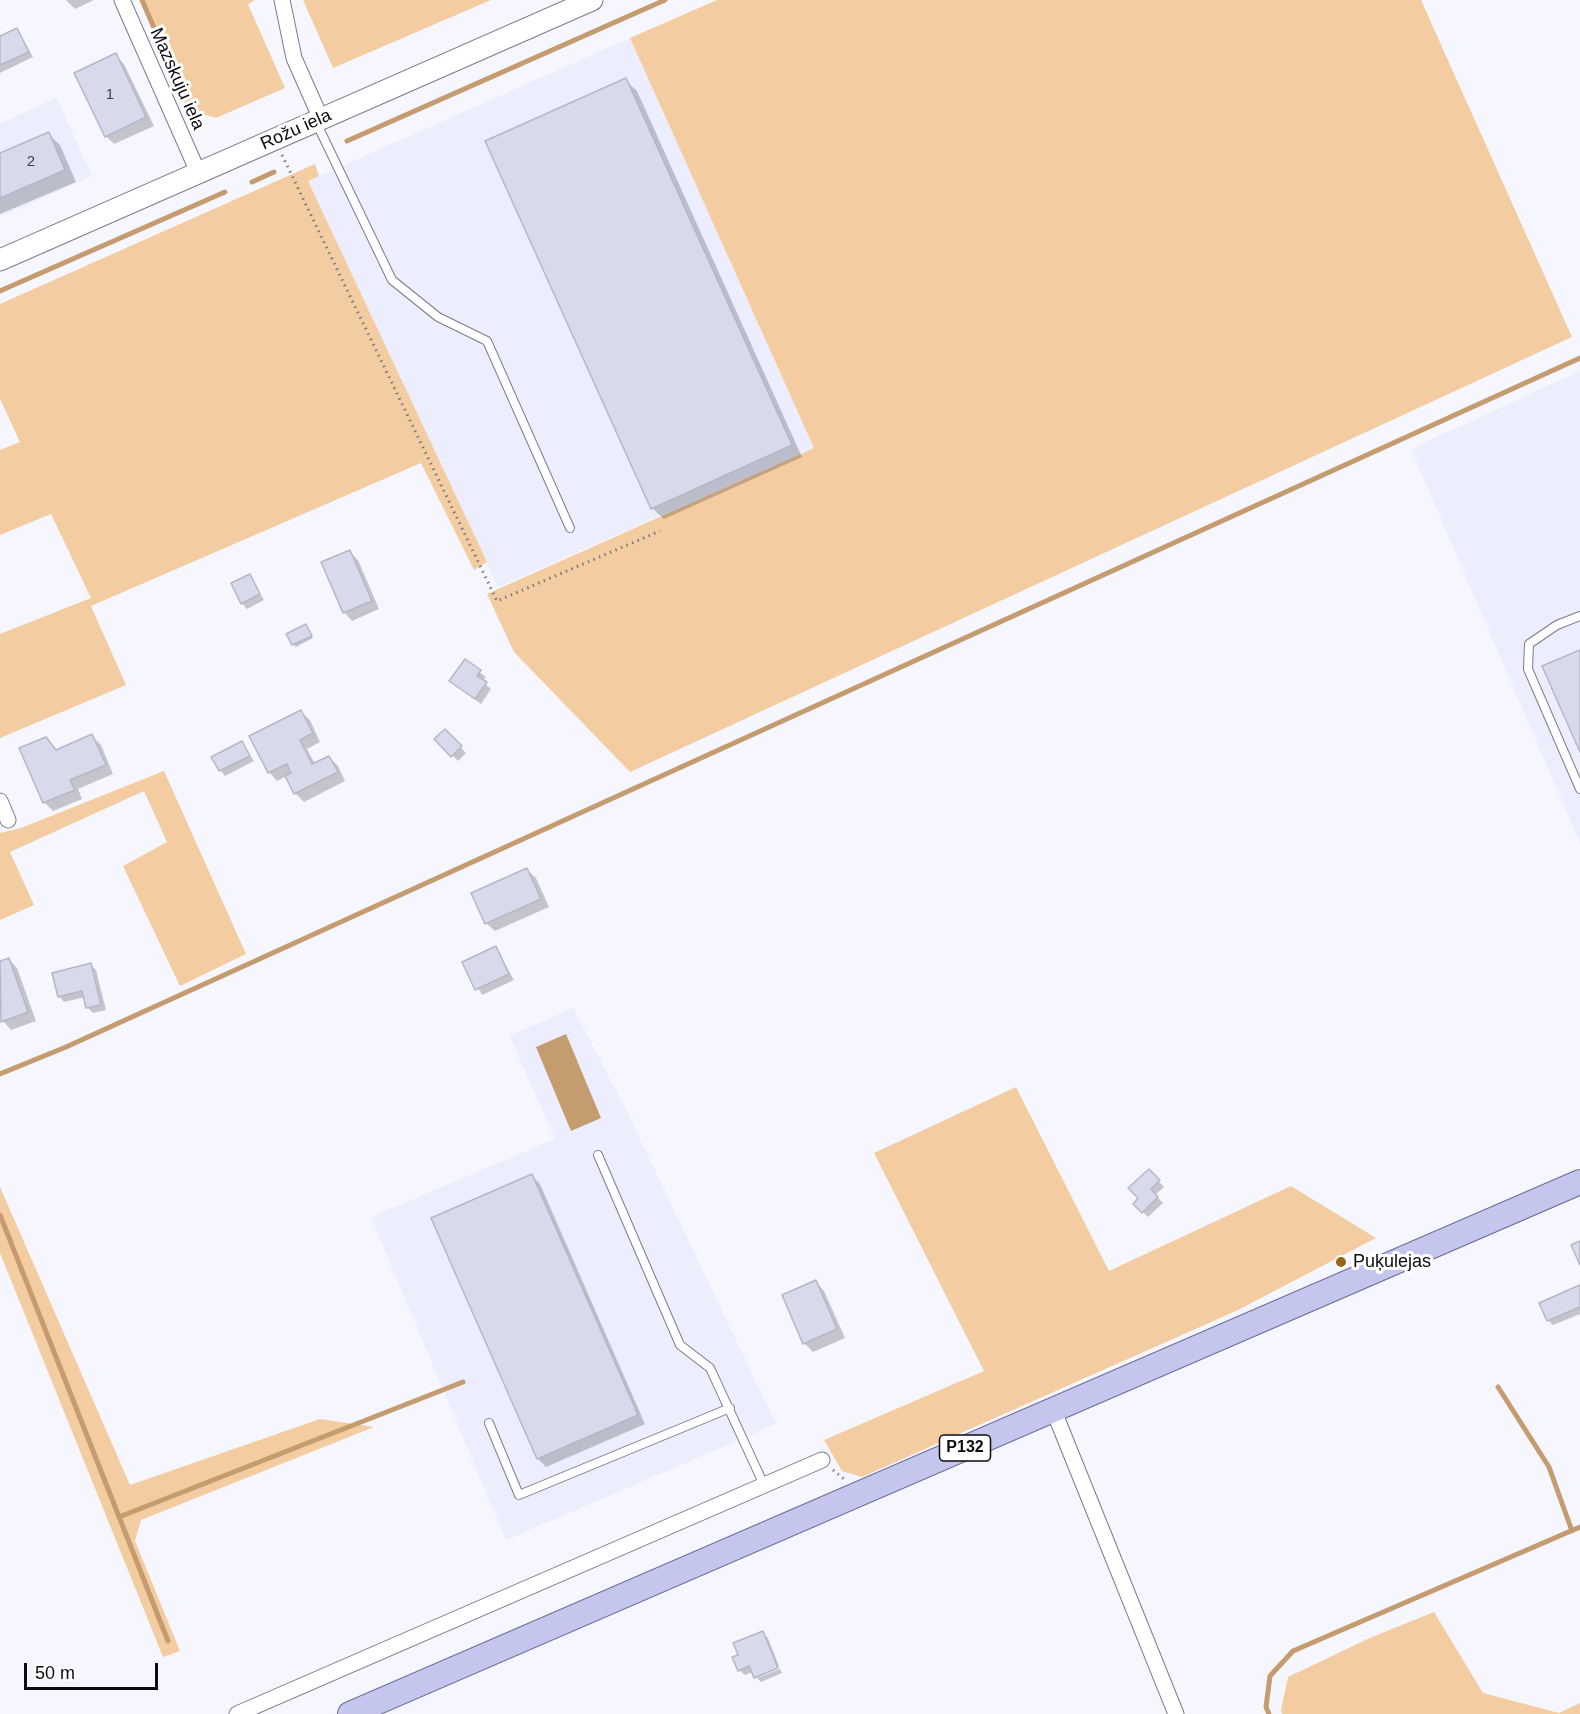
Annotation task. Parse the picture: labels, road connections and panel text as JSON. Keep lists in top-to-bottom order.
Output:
{
  "streets": {
    "main road": ["P132"],
    "street": ["Mazskuju iela", "Rožu iela"]
  },
  "crossings": [
    ["Mazskuju iela", "Rožu iela"]
  ],
  "places": ["Puķulejas"],
  "house_numbers": ["1", "2"],
  "scale_bar": "50 m"
}
